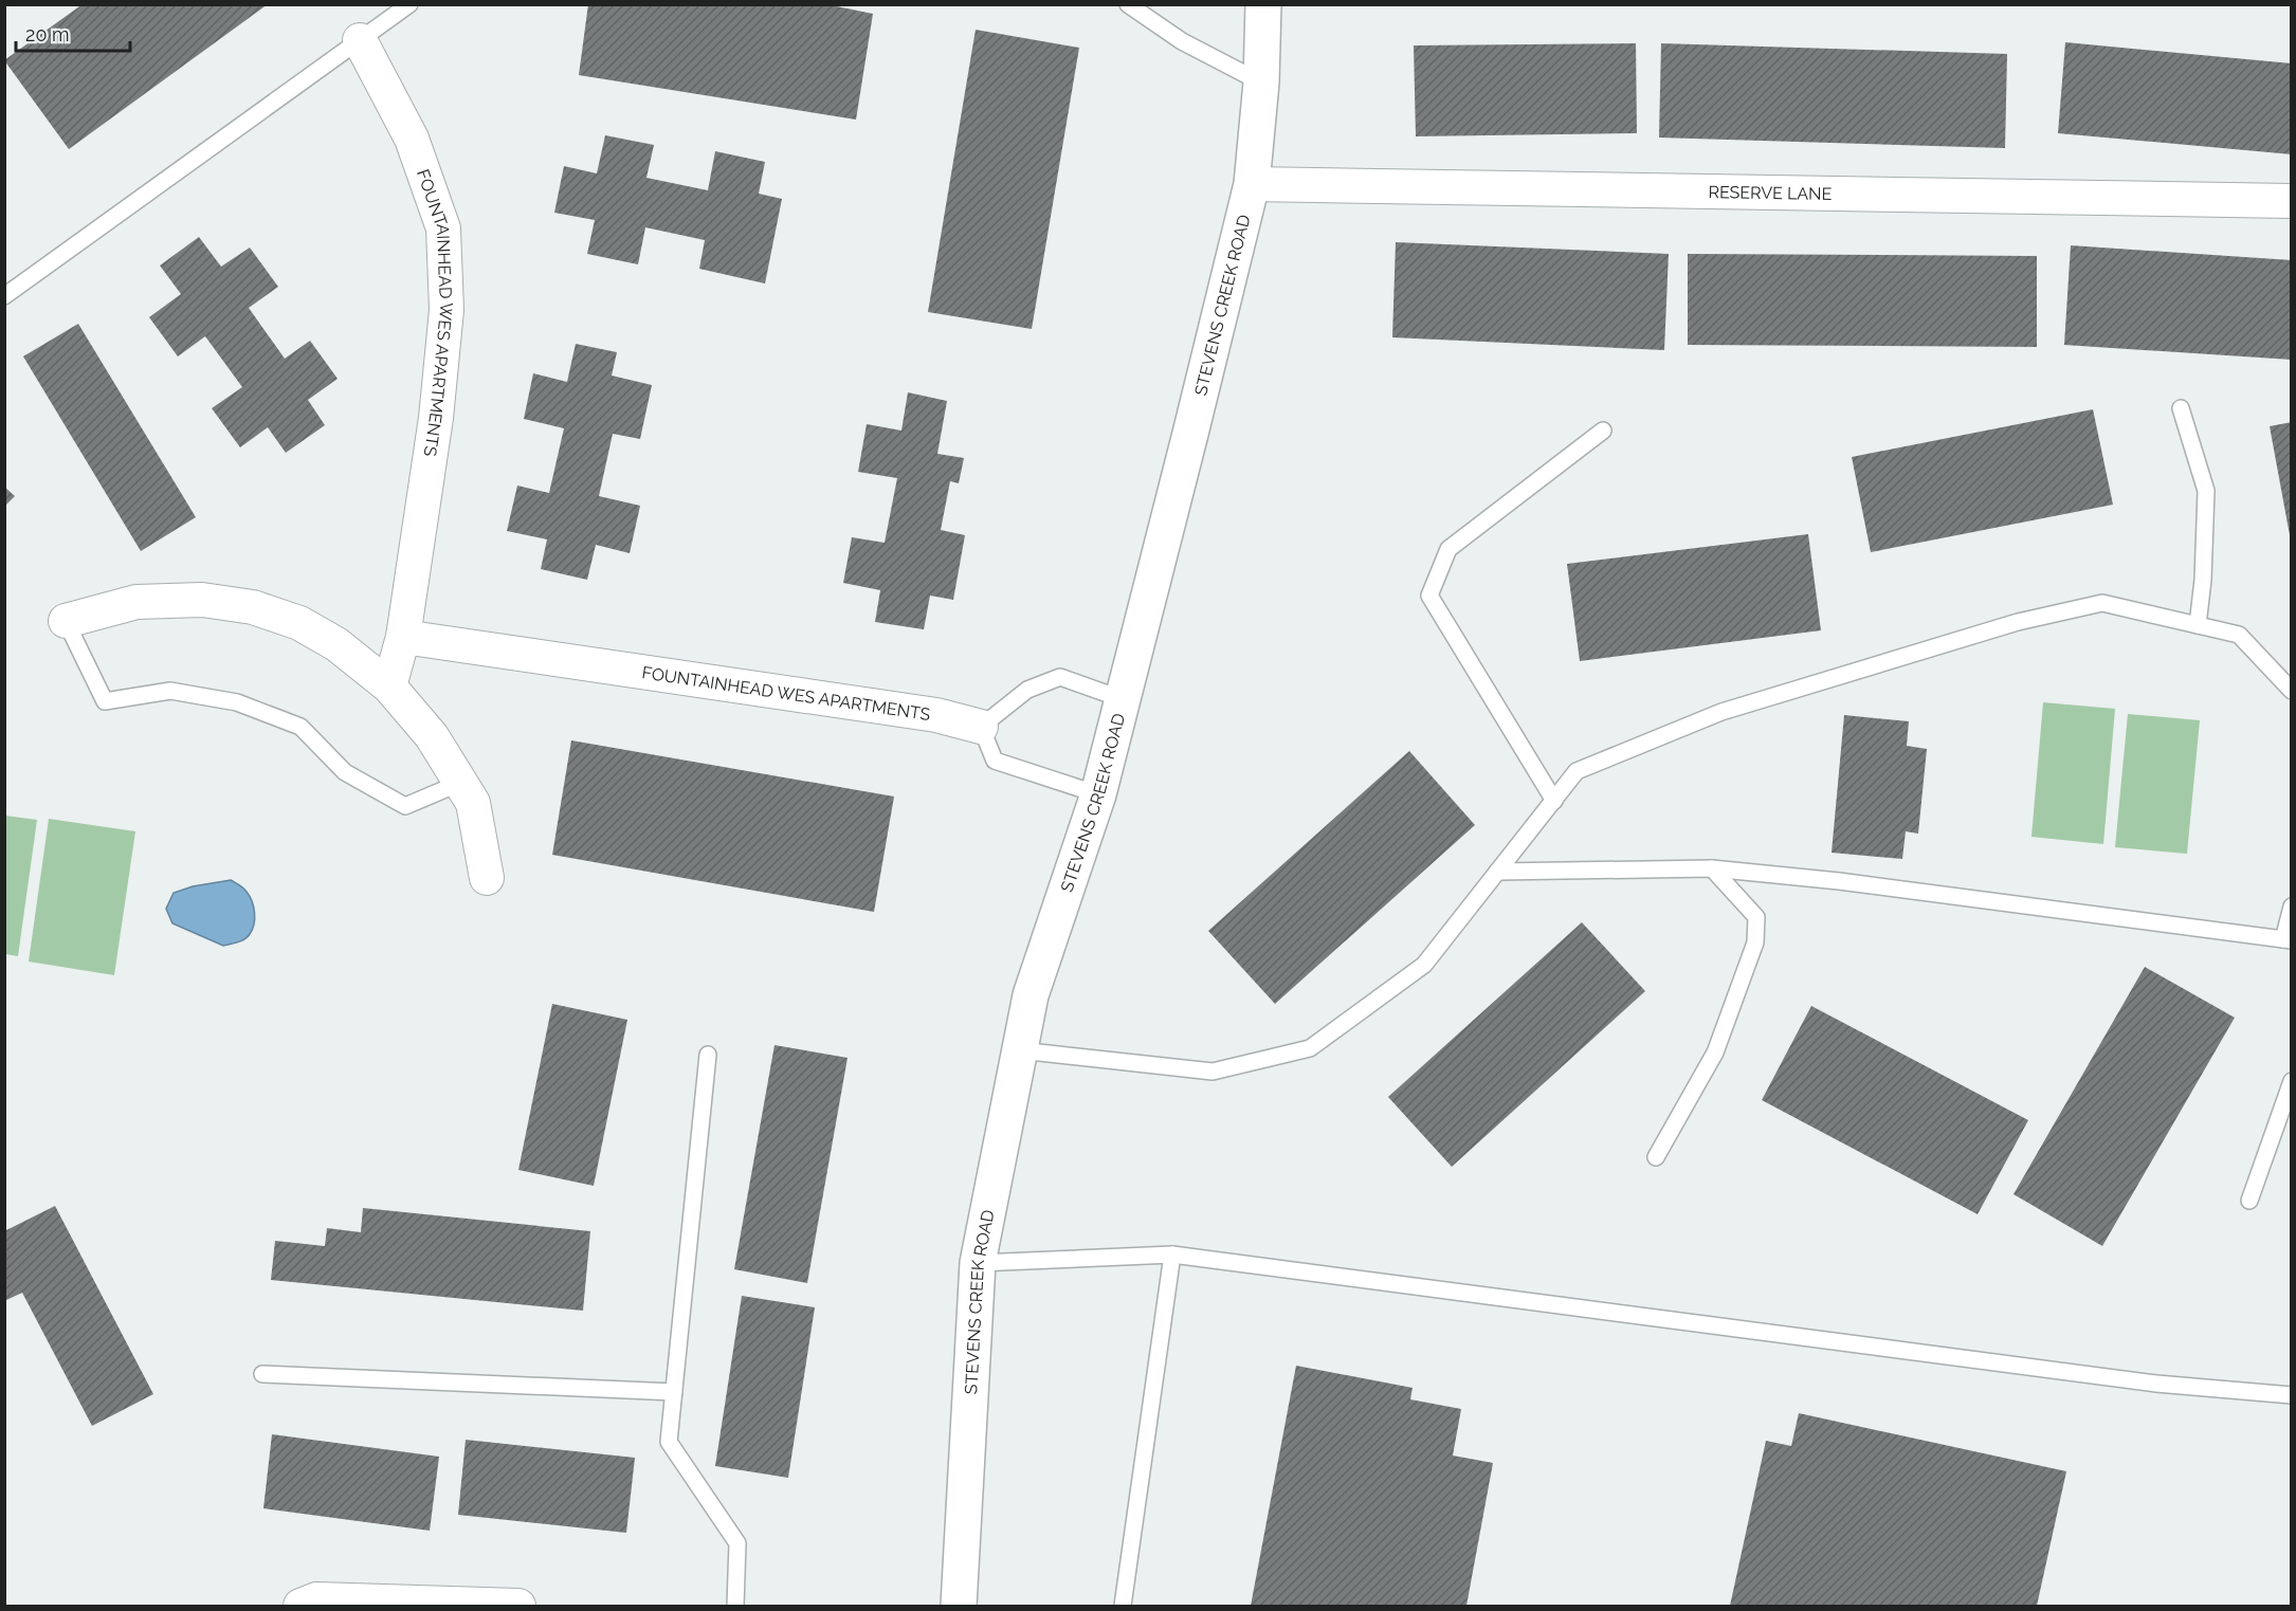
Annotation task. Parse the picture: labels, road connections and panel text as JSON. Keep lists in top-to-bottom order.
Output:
{
  "streets": {
    "street": ["RESERVE LANE", "STEVENS CREEK ROAD", "FOUNTAINHEAD WES APARTMENTS"]
  },
  "crossings": [
    ["RESERVE LANE", "STEVENS CREEK ROAD"]
  ],
  "scale_bar": "20 m"
}
